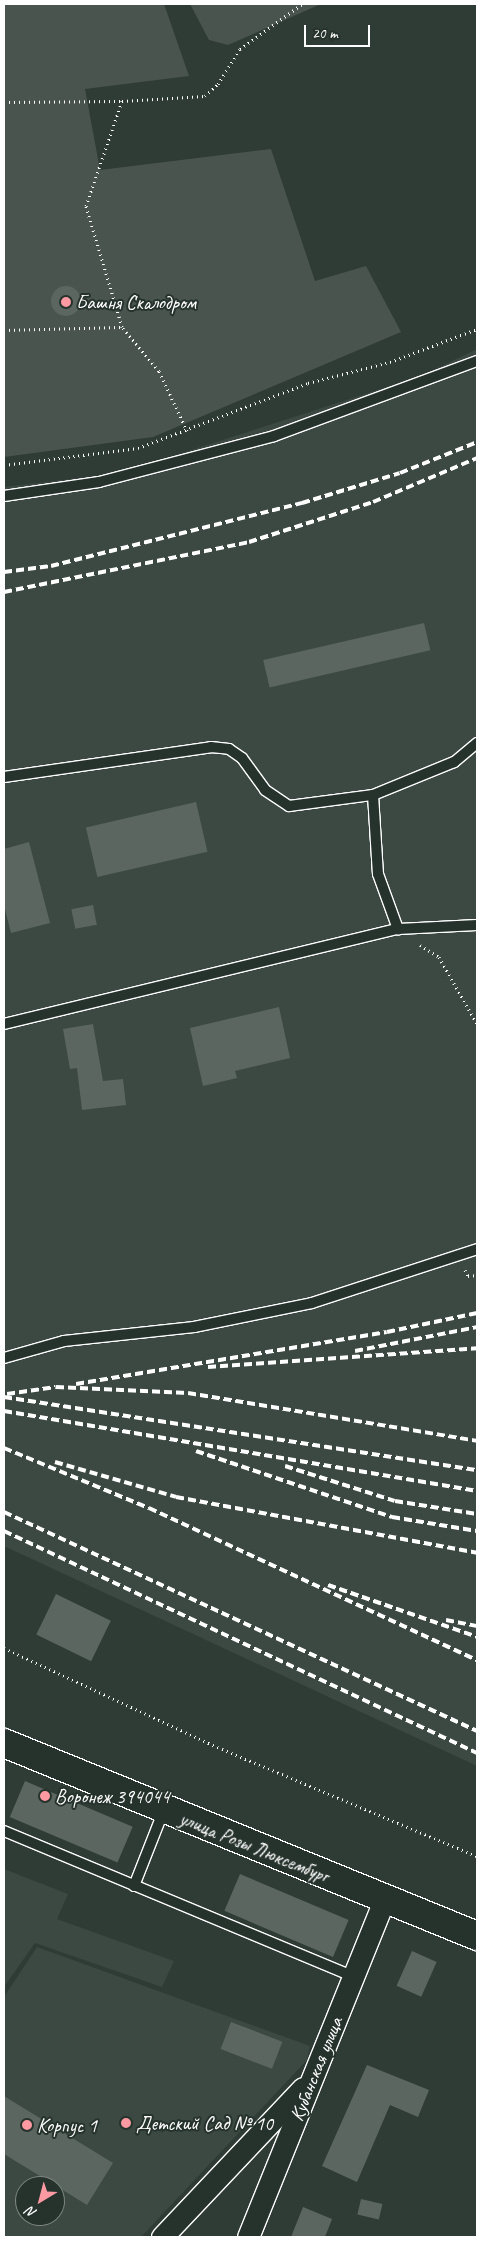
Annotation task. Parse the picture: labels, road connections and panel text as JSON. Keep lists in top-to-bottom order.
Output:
{
  "streets": {
    "street": ["улица Розы Люксембург", "Кубанская улица"]
  },
  "crossings": [
    ["улица Розы Люксембург", "Кубанская улица"]
  ],
  "places": [
    "Башня Скалодром",
    "Воронеж 394044",
    "Детский Сад № 10",
    "Корпус 1"
  ],
  "scale_bar": "20 m",
  "north": "bottom left"
}
